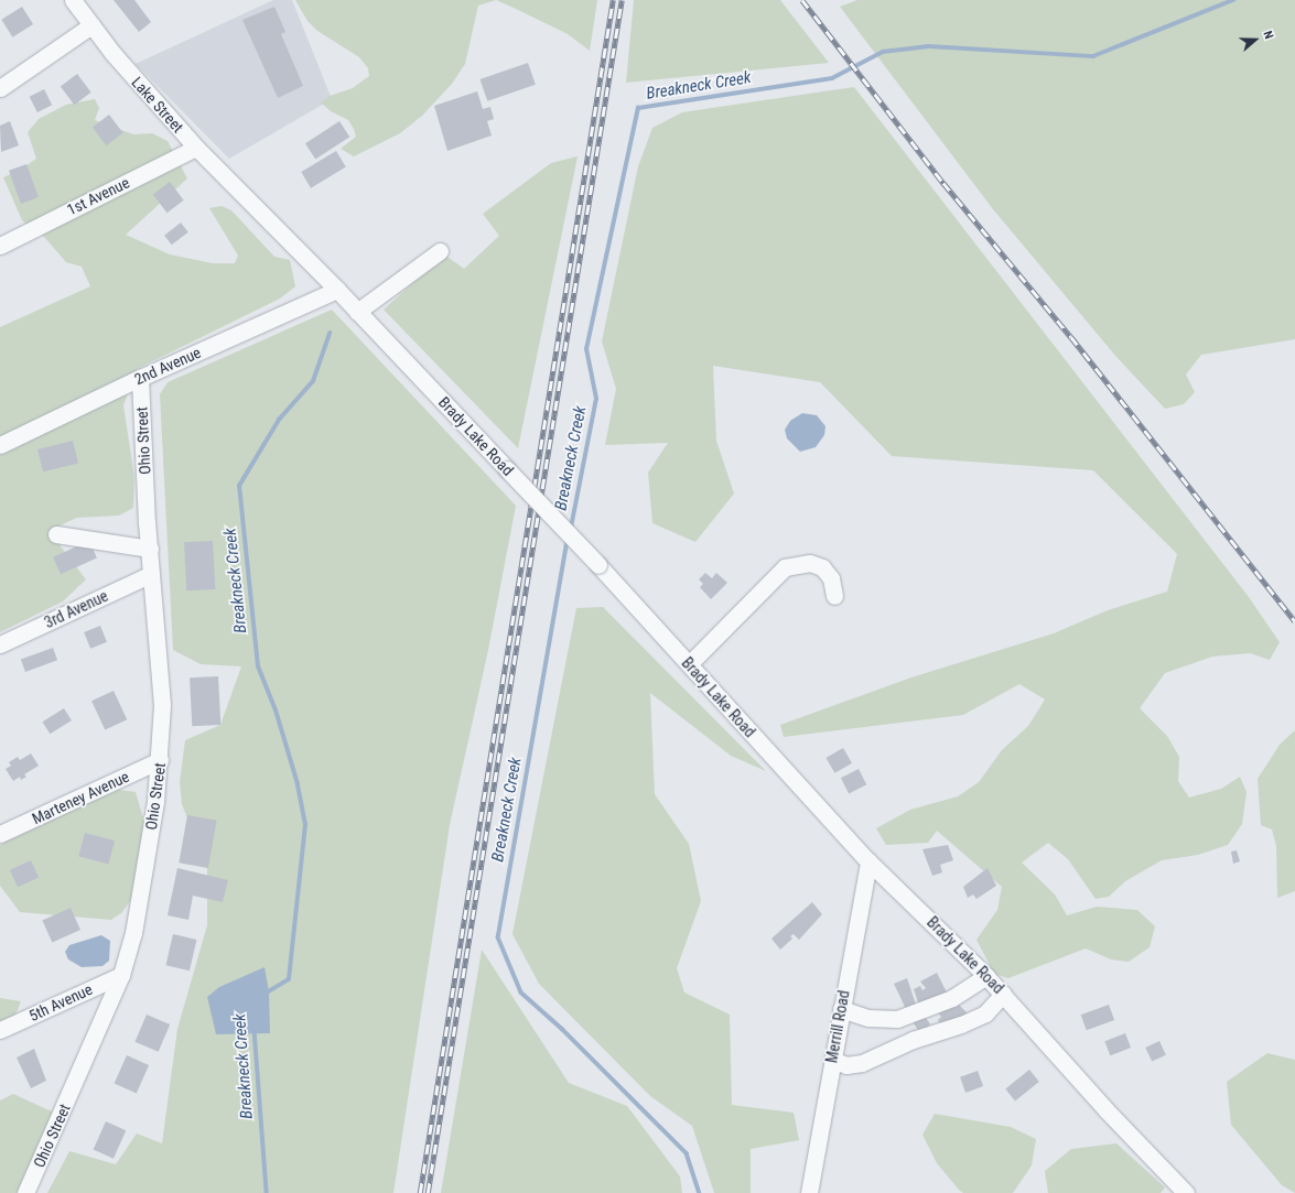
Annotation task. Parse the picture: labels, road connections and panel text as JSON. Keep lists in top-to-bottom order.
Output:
{
  "streets": {
    "street": [
      "Lake Street",
      "1st Avenue",
      "2nd Avenue",
      "Brady Lake Road",
      "Ohio Street",
      "3rd Avenue",
      "Marteney Avenue",
      "5th Avenue",
      "Merrill Road"
    ]
  },
  "crossings": [
    ["Lake Street", "1st Avenue"],
    ["Lake Street", "Brady Lake Road"],
    ["2nd Avenue", "Brady Lake Road"],
    ["2nd Avenue", "Ohio Street"],
    ["Brady Lake Road", "Merrill Road"],
    ["Ohio Street", "3rd Avenue"],
    ["Ohio Street", "Marteney Avenue"],
    ["Ohio Street", "5th Avenue"]
  ],
  "water": ["Breakneck Creek"],
  "north": "right"
}
